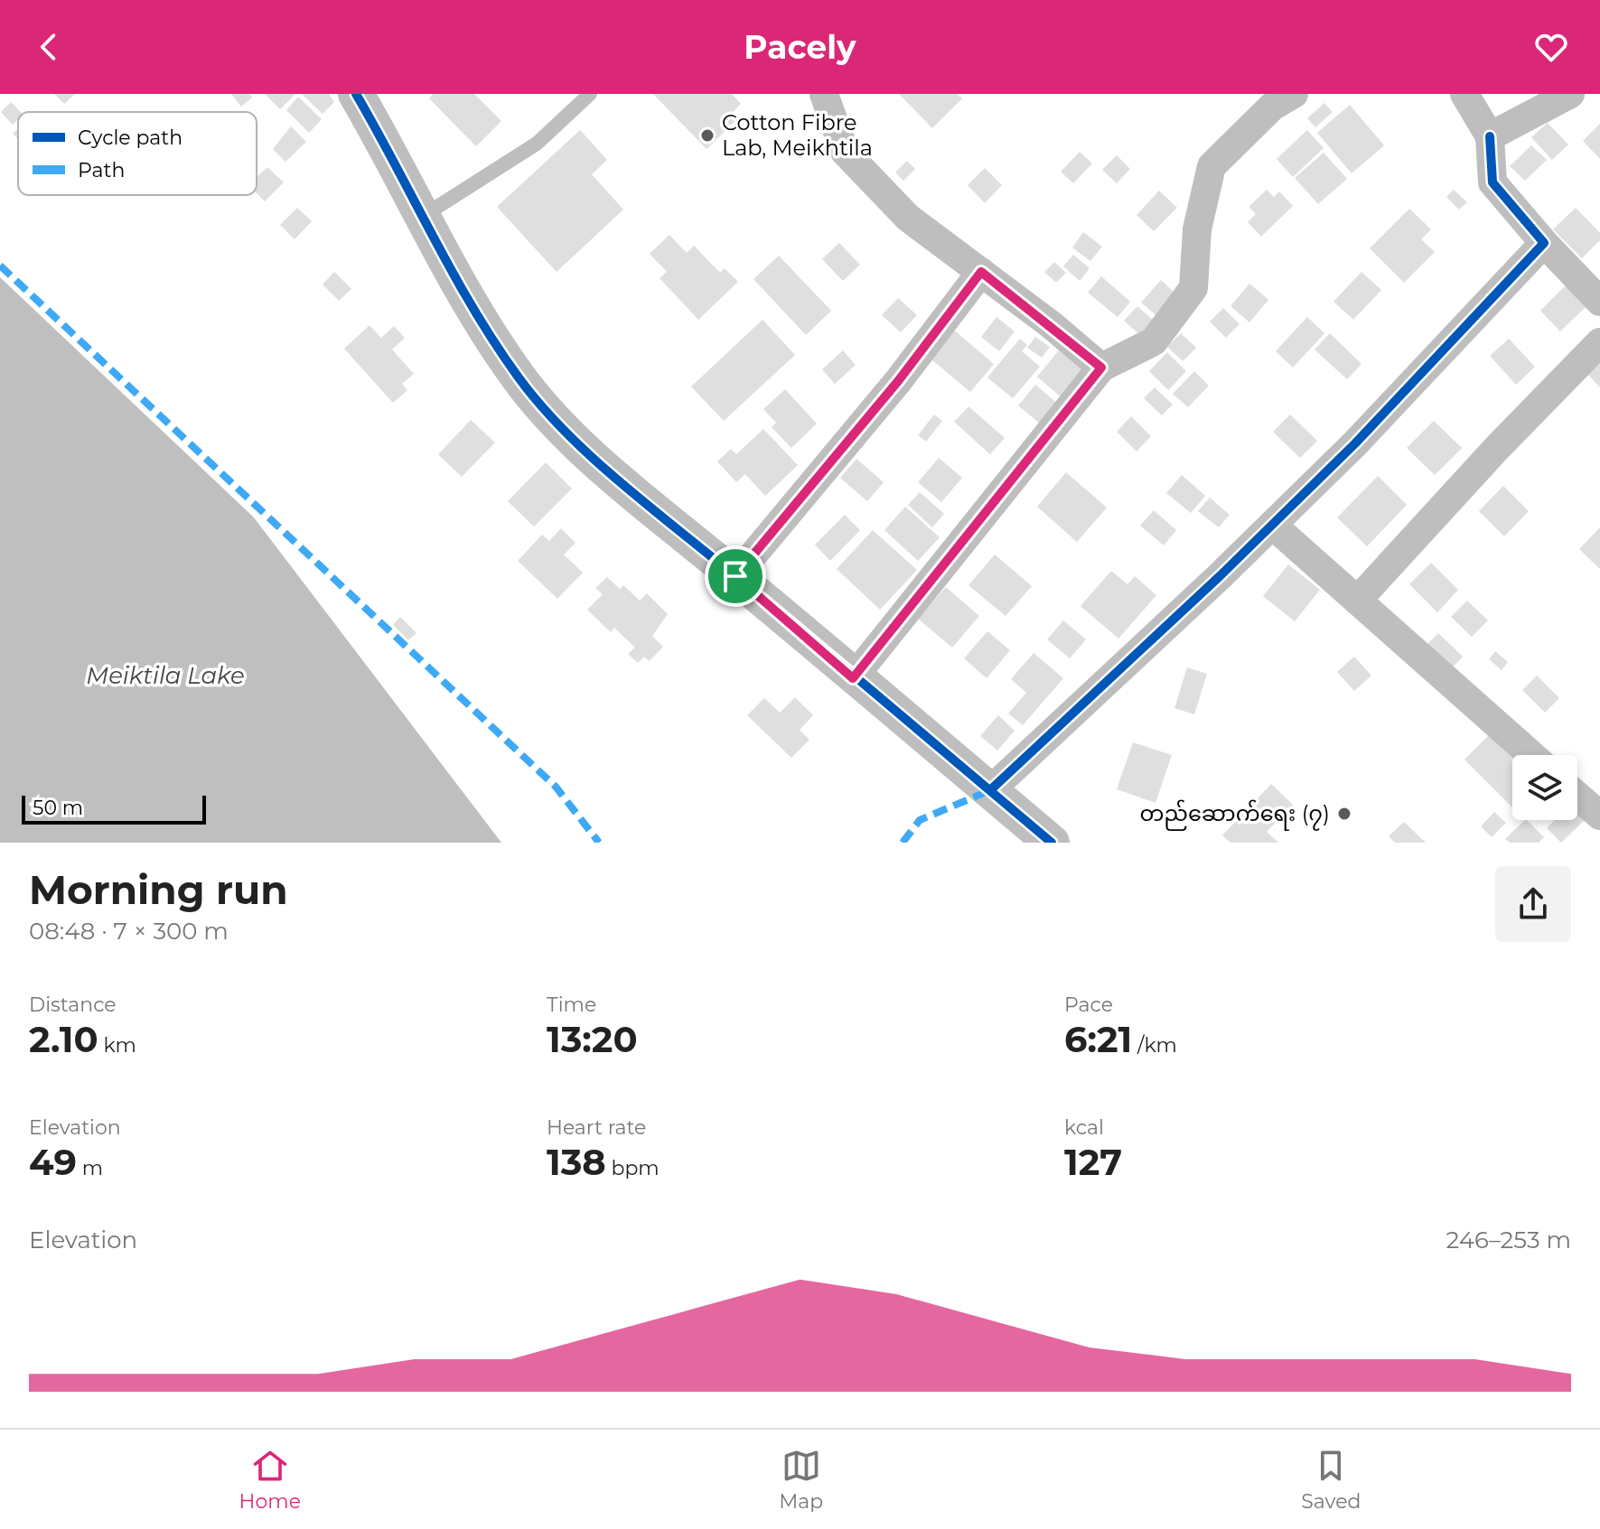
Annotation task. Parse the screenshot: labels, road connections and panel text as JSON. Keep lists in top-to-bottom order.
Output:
{
  "water": ["Meiktila Lake"],
  "places": ["Cotton Fibre Lab, Meikhtila", "တည်ဆောက်ရေး (၇)"],
  "legend": ["Cycle path", "Path"],
  "scale_bar": "50 m",
  "page": {
    "header": "Pacely",
    "scale": "50 m",
    "heading": ["Morning run", "08:48 · 7 × 300 m"],
    "stats": [
      ["Distance", "2.10 km"],
      ["Time", "13:20"],
      ["Pace", "6:21 /km"],
      ["Elevation", "49 m"],
      ["Heart rate", "138 bpm"],
      ["kcal", "127"]
    ],
    "chart": ["Elevation", "246–253 m"],
    "tabs": ["Home", "Map", "Saved"]
  }
}
